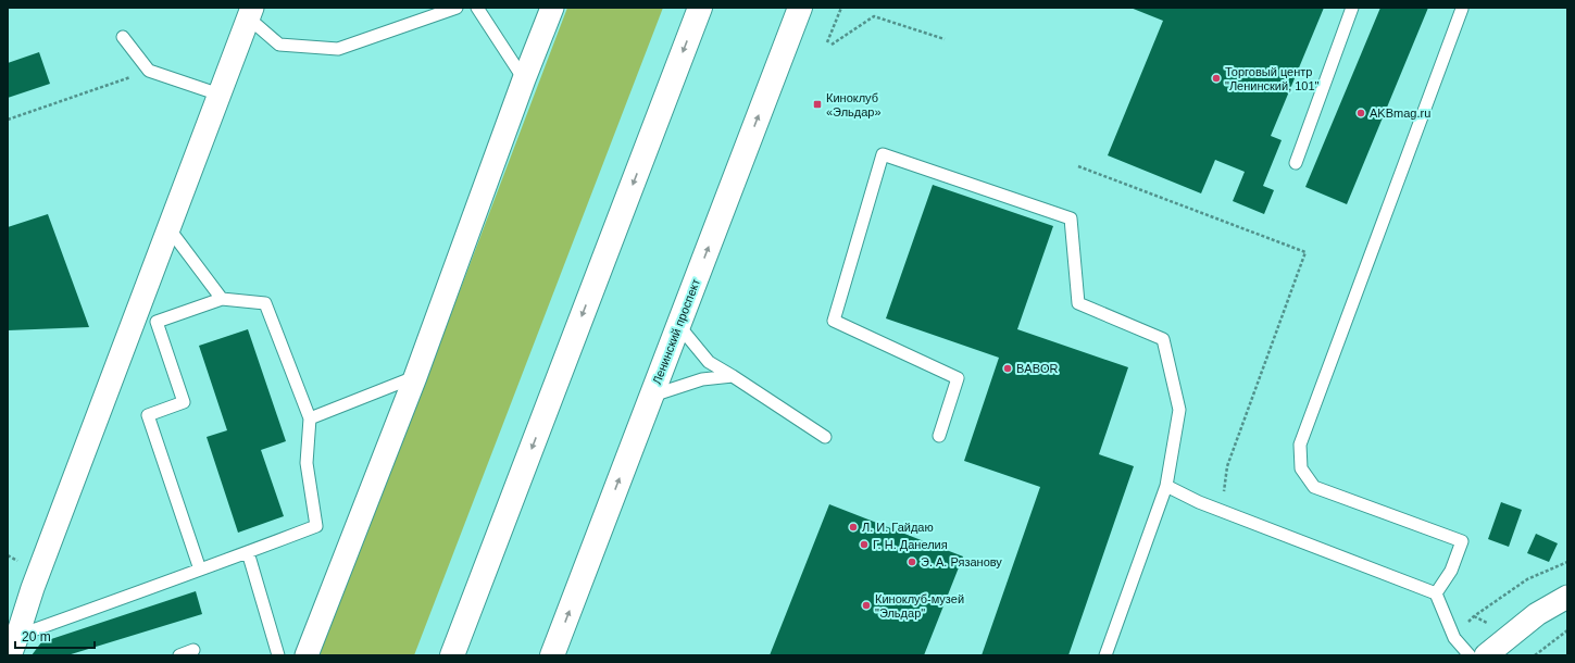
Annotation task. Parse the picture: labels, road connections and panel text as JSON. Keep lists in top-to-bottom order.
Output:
{
  "streets": {
    "main road": ["Ленинский проспект"]
  },
  "places": {
    "other": [
      "Торговый центр \"Ленинский, 101\"",
      "AKBmag.ru",
      "BABOR",
      "Л. И. Гайдаю",
      "Г. Н. Данелия",
      "Э. А. Рязанову",
      "Киноклуб-музей \"Эльдар\""
    ],
    "transit": ["Киноклуб «Эльдар»"]
  },
  "scale_bar": "20 m"
}
